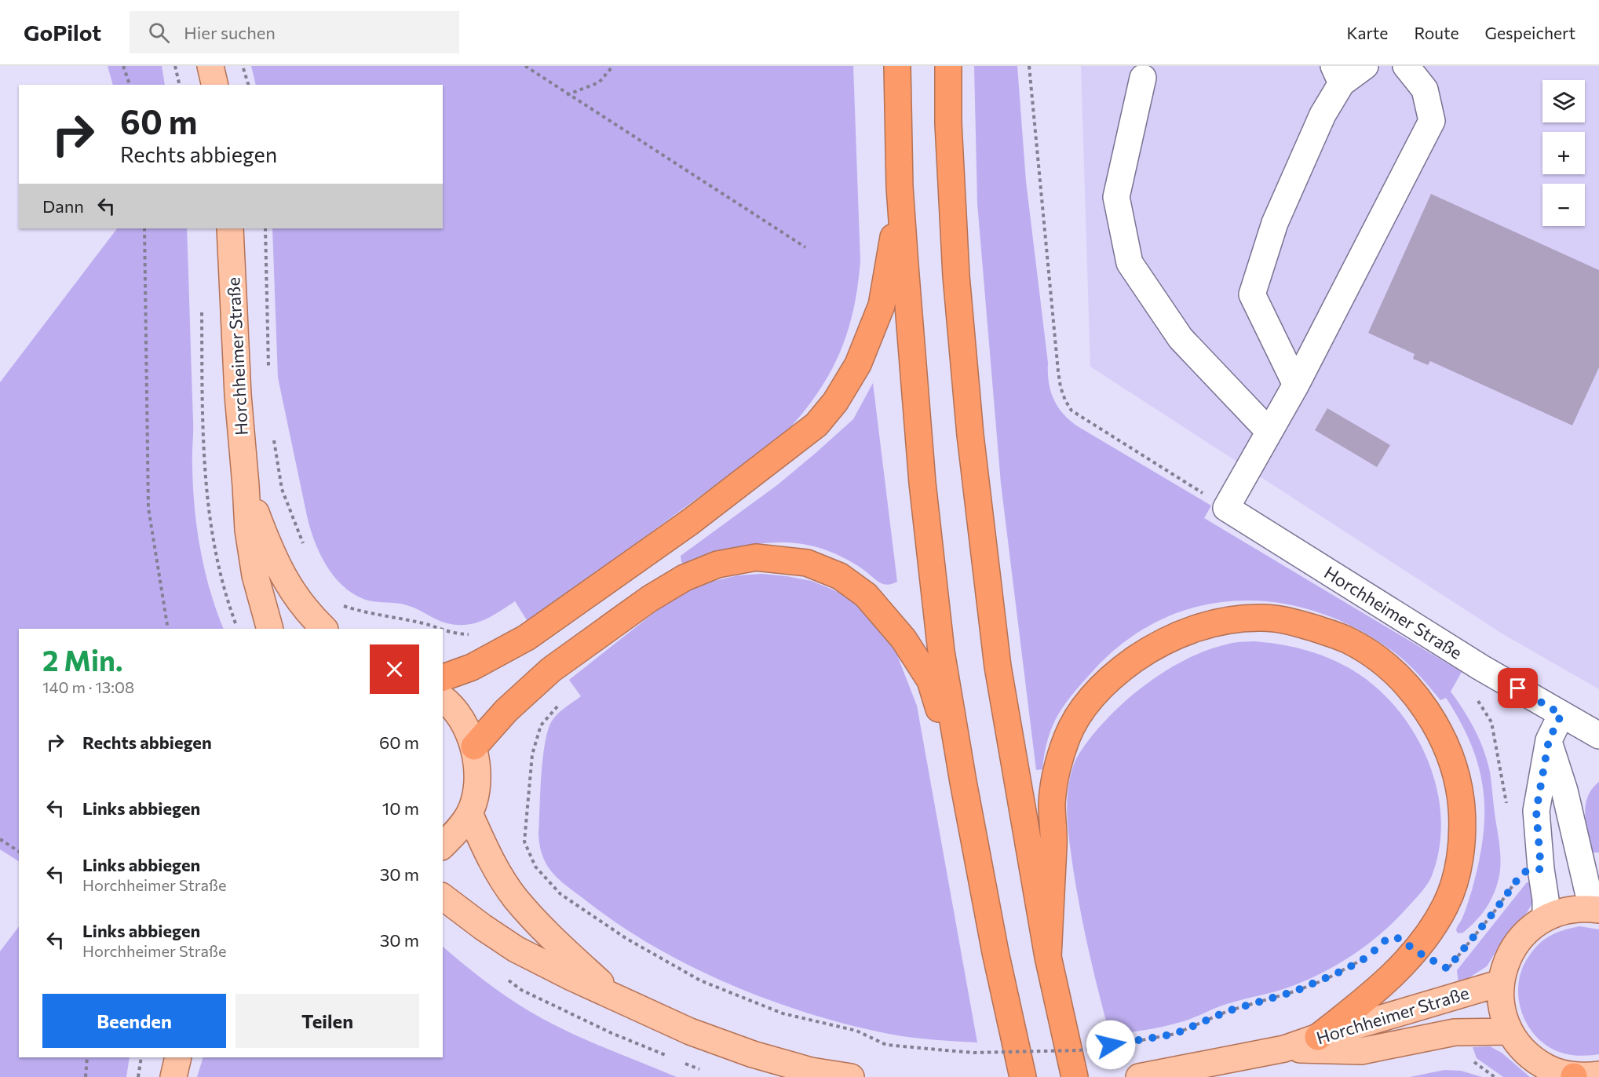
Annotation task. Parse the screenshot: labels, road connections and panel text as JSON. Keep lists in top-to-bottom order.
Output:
{
  "streets": {
    "main road": ["Horchheimer Straße"]
  },
  "page": {
    "header": "GoPilot",
    "search": "Hier suchen",
    "nav": ["Karte", "Route", "Gespeichert"],
    "map_buttons": ["+", "−"],
    "turn": ["60 m", "Rechts abbiegen"],
    "then": "Dann",
    "heading": ["2 Min.", "140 m · 13:08"],
    "list": [
      {
        "name": "Rechts abbiegen",
        "value": "60 m"
      },
      {
        "name": "Links abbiegen",
        "value": "10 m"
      },
      {
        "name": "Links abbiegen",
        "note": "Horchheimer Straße",
        "value": "30 m"
      },
      {
        "name": "Links abbiegen",
        "note": "Horchheimer Straße",
        "value": "30 m"
      }
    ],
    "buttons": ["Beenden", "Teilen"]
  }
}
